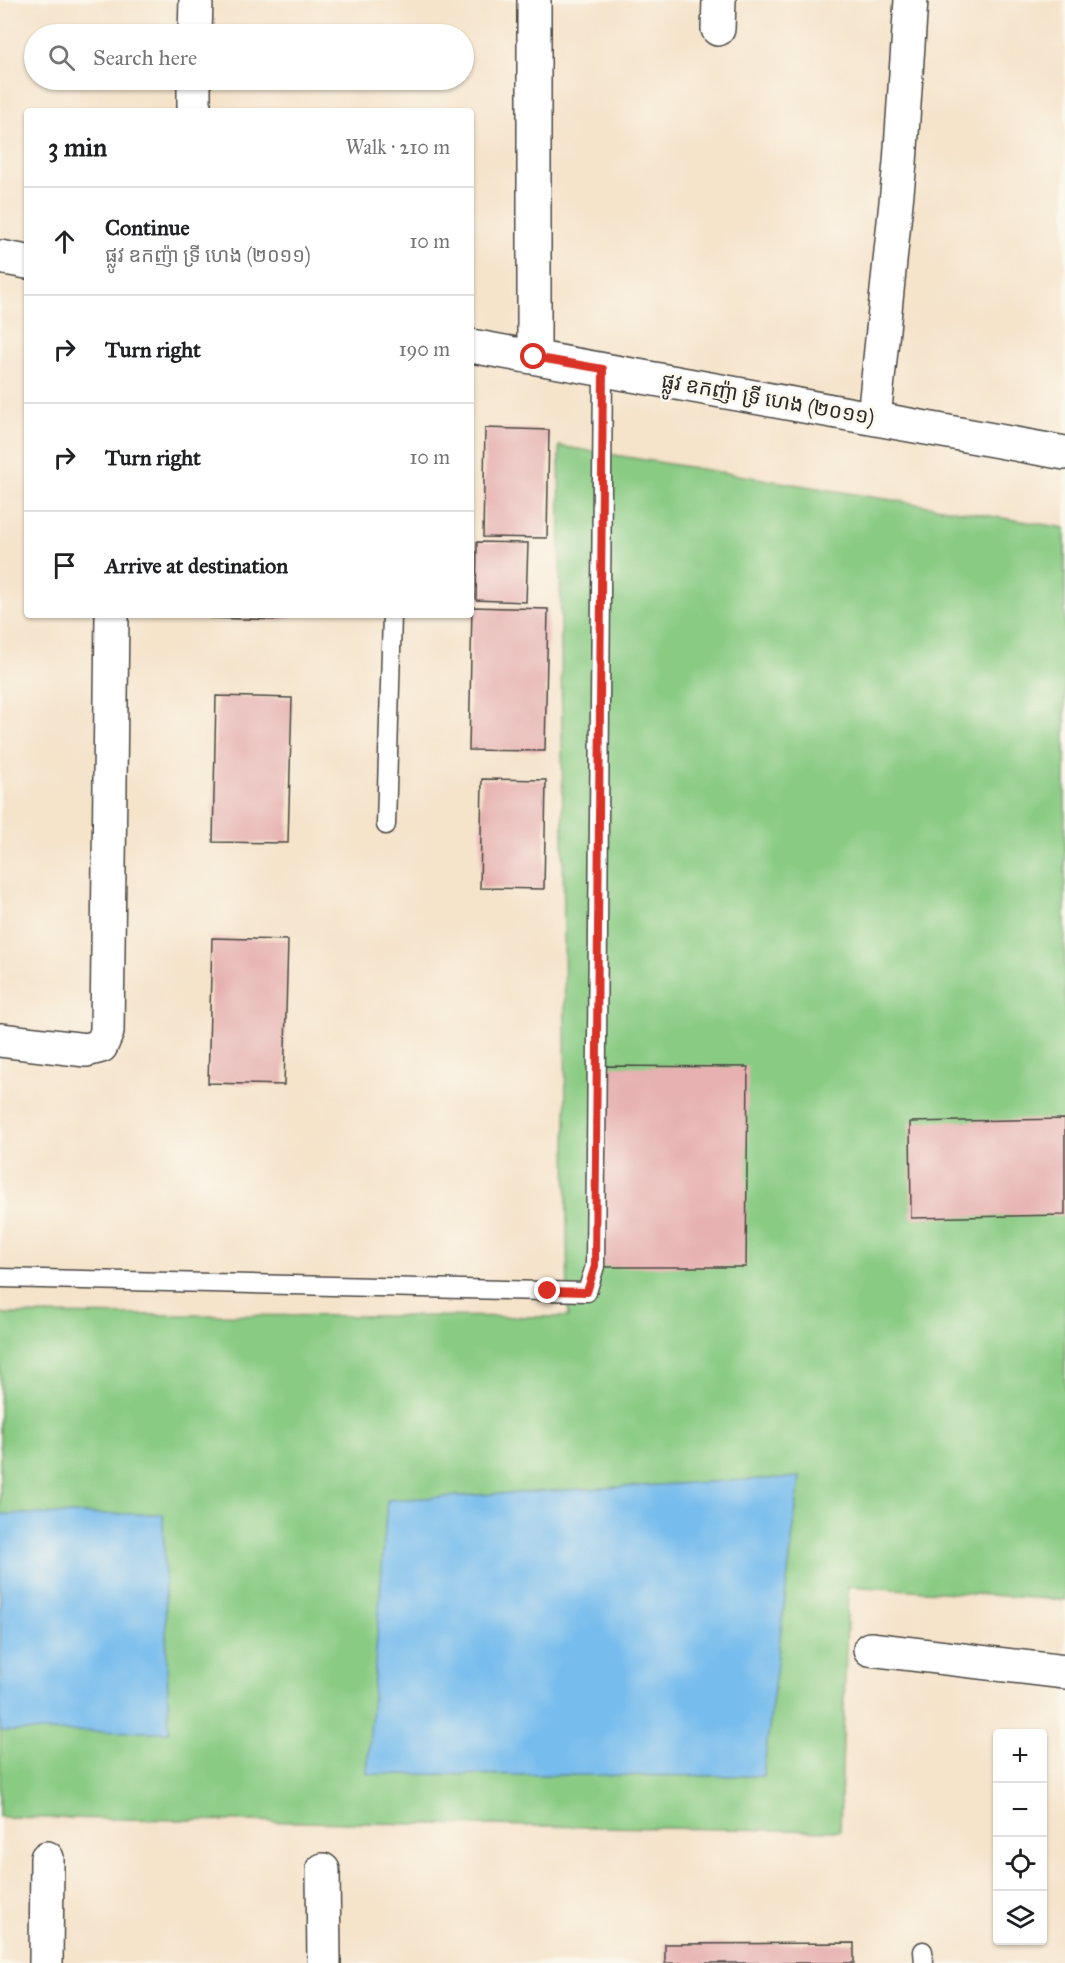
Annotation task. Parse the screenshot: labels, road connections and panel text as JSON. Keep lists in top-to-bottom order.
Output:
{
  "streets": {
    "street": ["ផ្លូវ ឧកញ៉ា ទ្រី ហេង (២០១១)"]
  },
  "page": {
    "search": "Search here",
    "heading": ["3 min", "Walk · 210 m"],
    "list": [
      ["Continue", "ផ្លូវ ឧកញ៉ា ទ្រី ហេង (២០១១)", "10 m"],
      ["Turn right", "190 m"],
      ["Turn right", "10 m"],
      "Arrive at destination"
    ],
    "map_buttons": ["+", "−"]
  }
}
